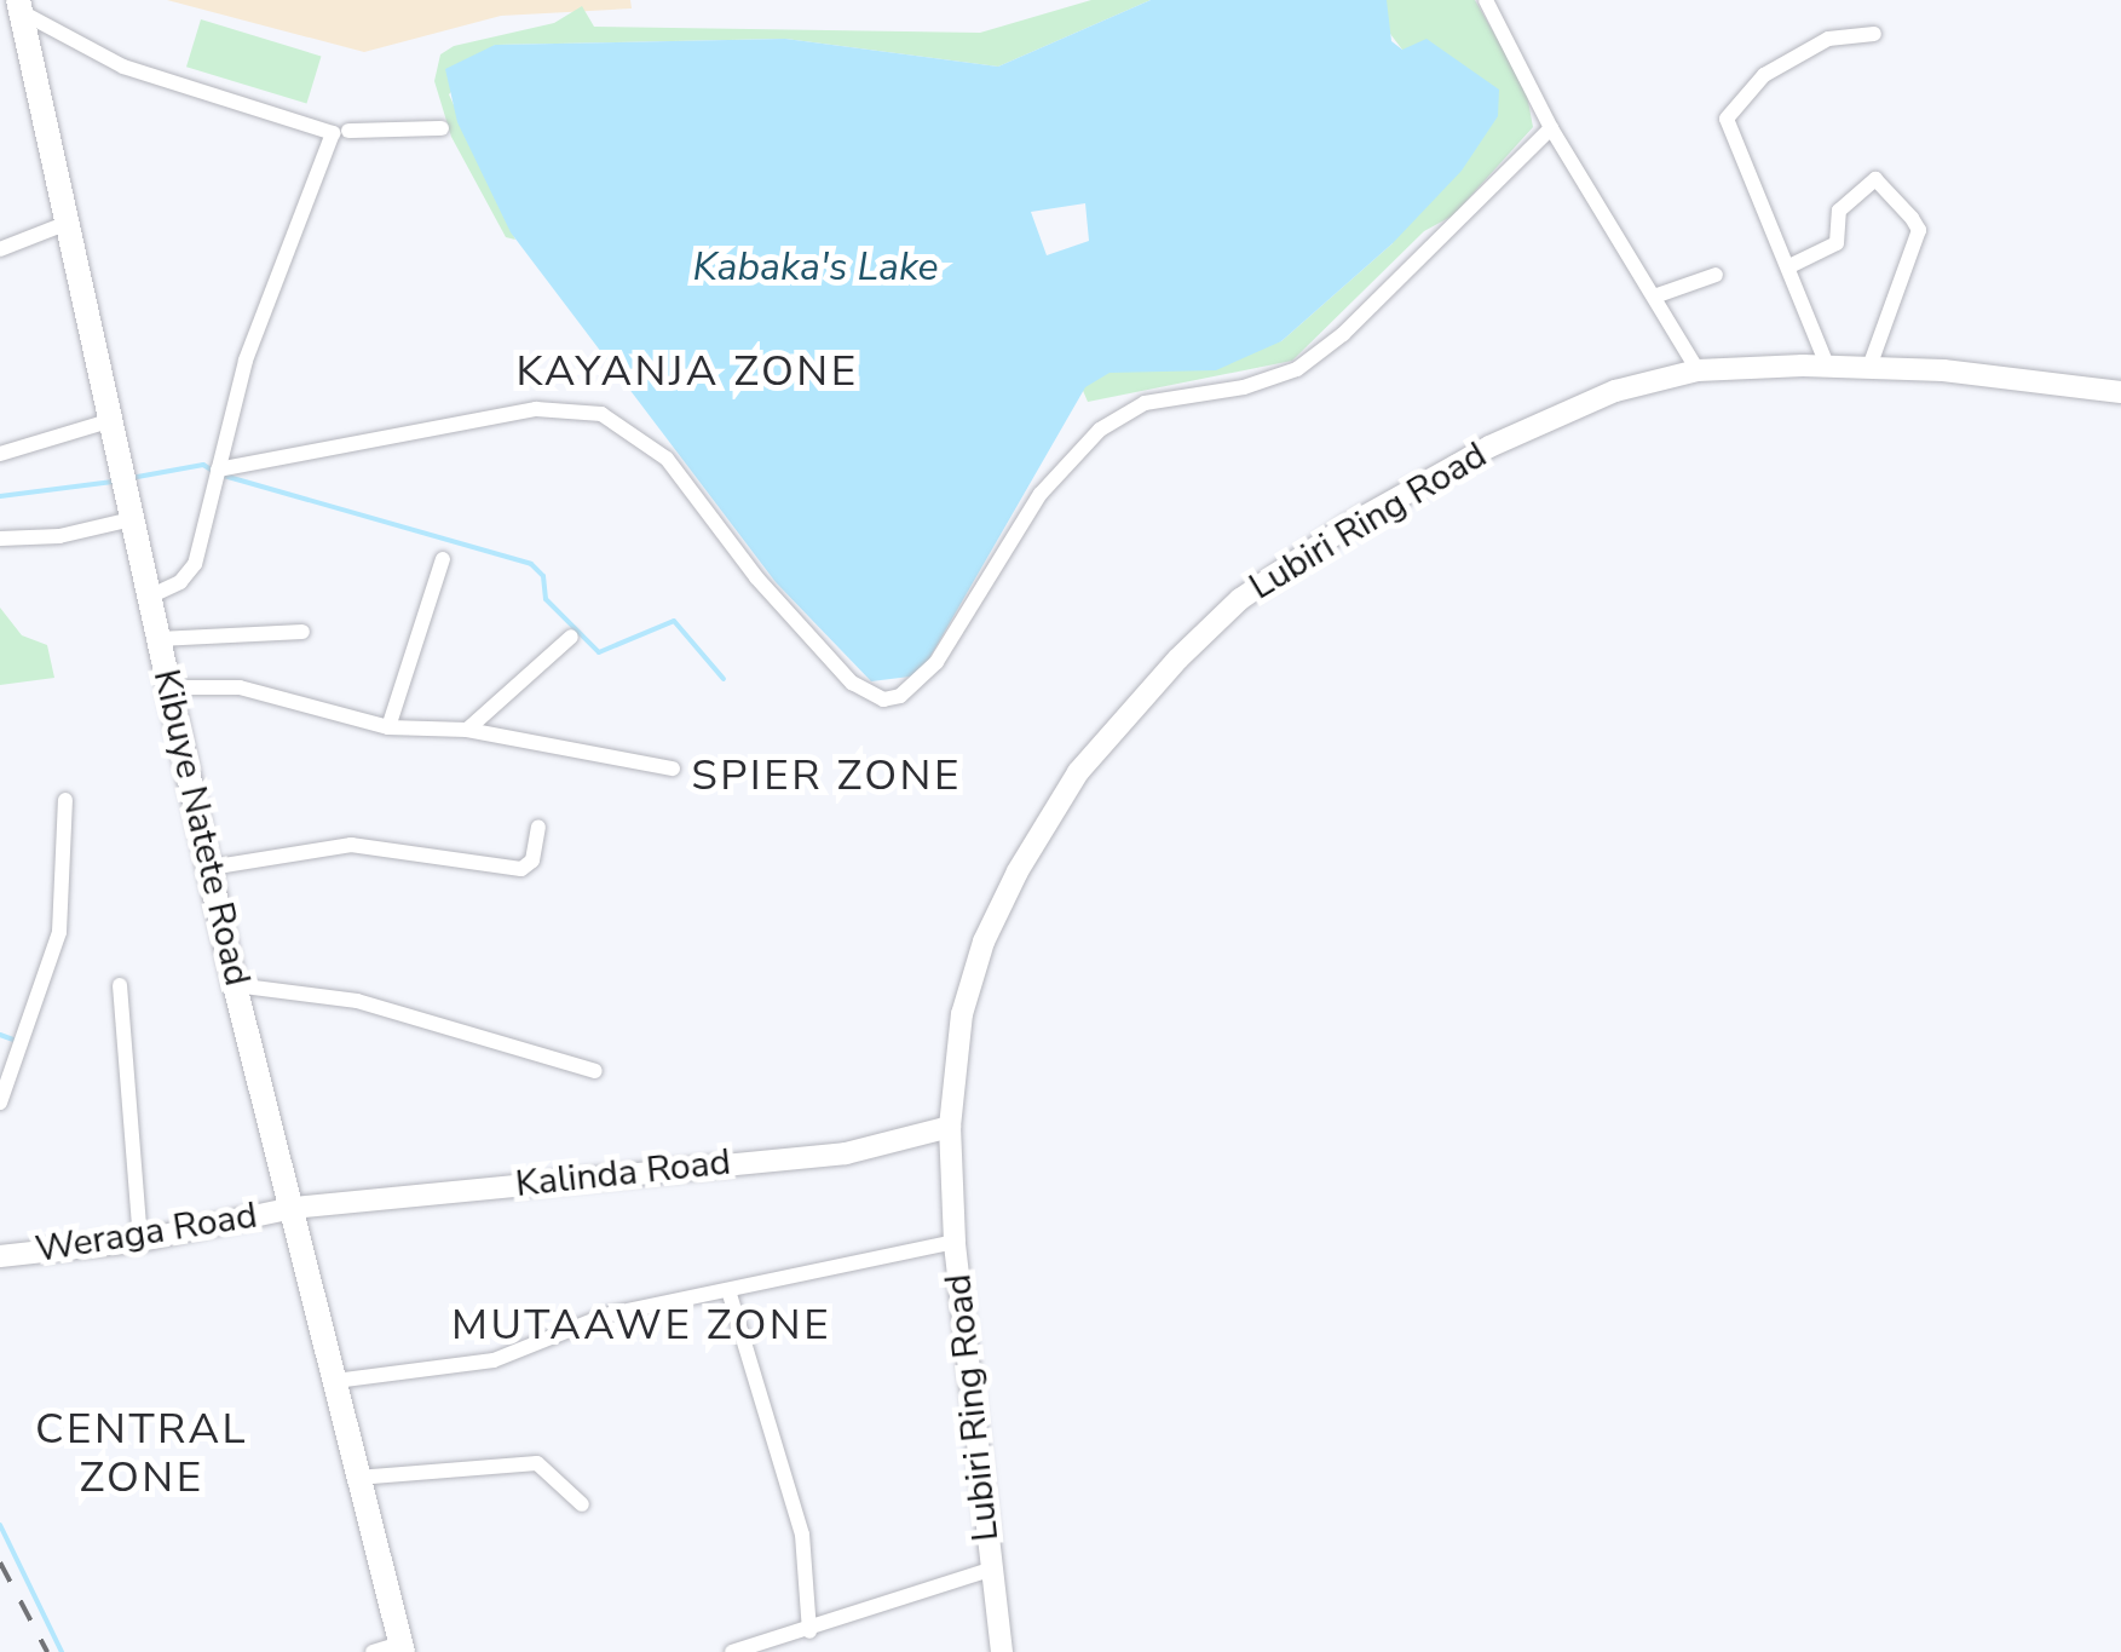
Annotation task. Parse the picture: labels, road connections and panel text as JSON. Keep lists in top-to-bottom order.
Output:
{
  "streets": {
    "main road": [
      "Lubiri Ring Road",
      "Kibuye Natete Road",
      "Kalinda Road",
      "Weraga Road"
    ]
  },
  "crossings": [
    ["Lubiri Ring Road", "Kalinda Road"],
    ["Kibuye Natete Road", "Kalinda Road"],
    ["Kibuye Natete Road", "Weraga Road"],
    ["Kalinda Road", "Weraga Road"]
  ],
  "districts": [
    "KAYANJA ZONE",
    "SPIER ZONE",
    "MUTAAWE ZONE",
    "CENTRAL ZONE"
  ],
  "water": ["Kabaka's Lake"]
}
